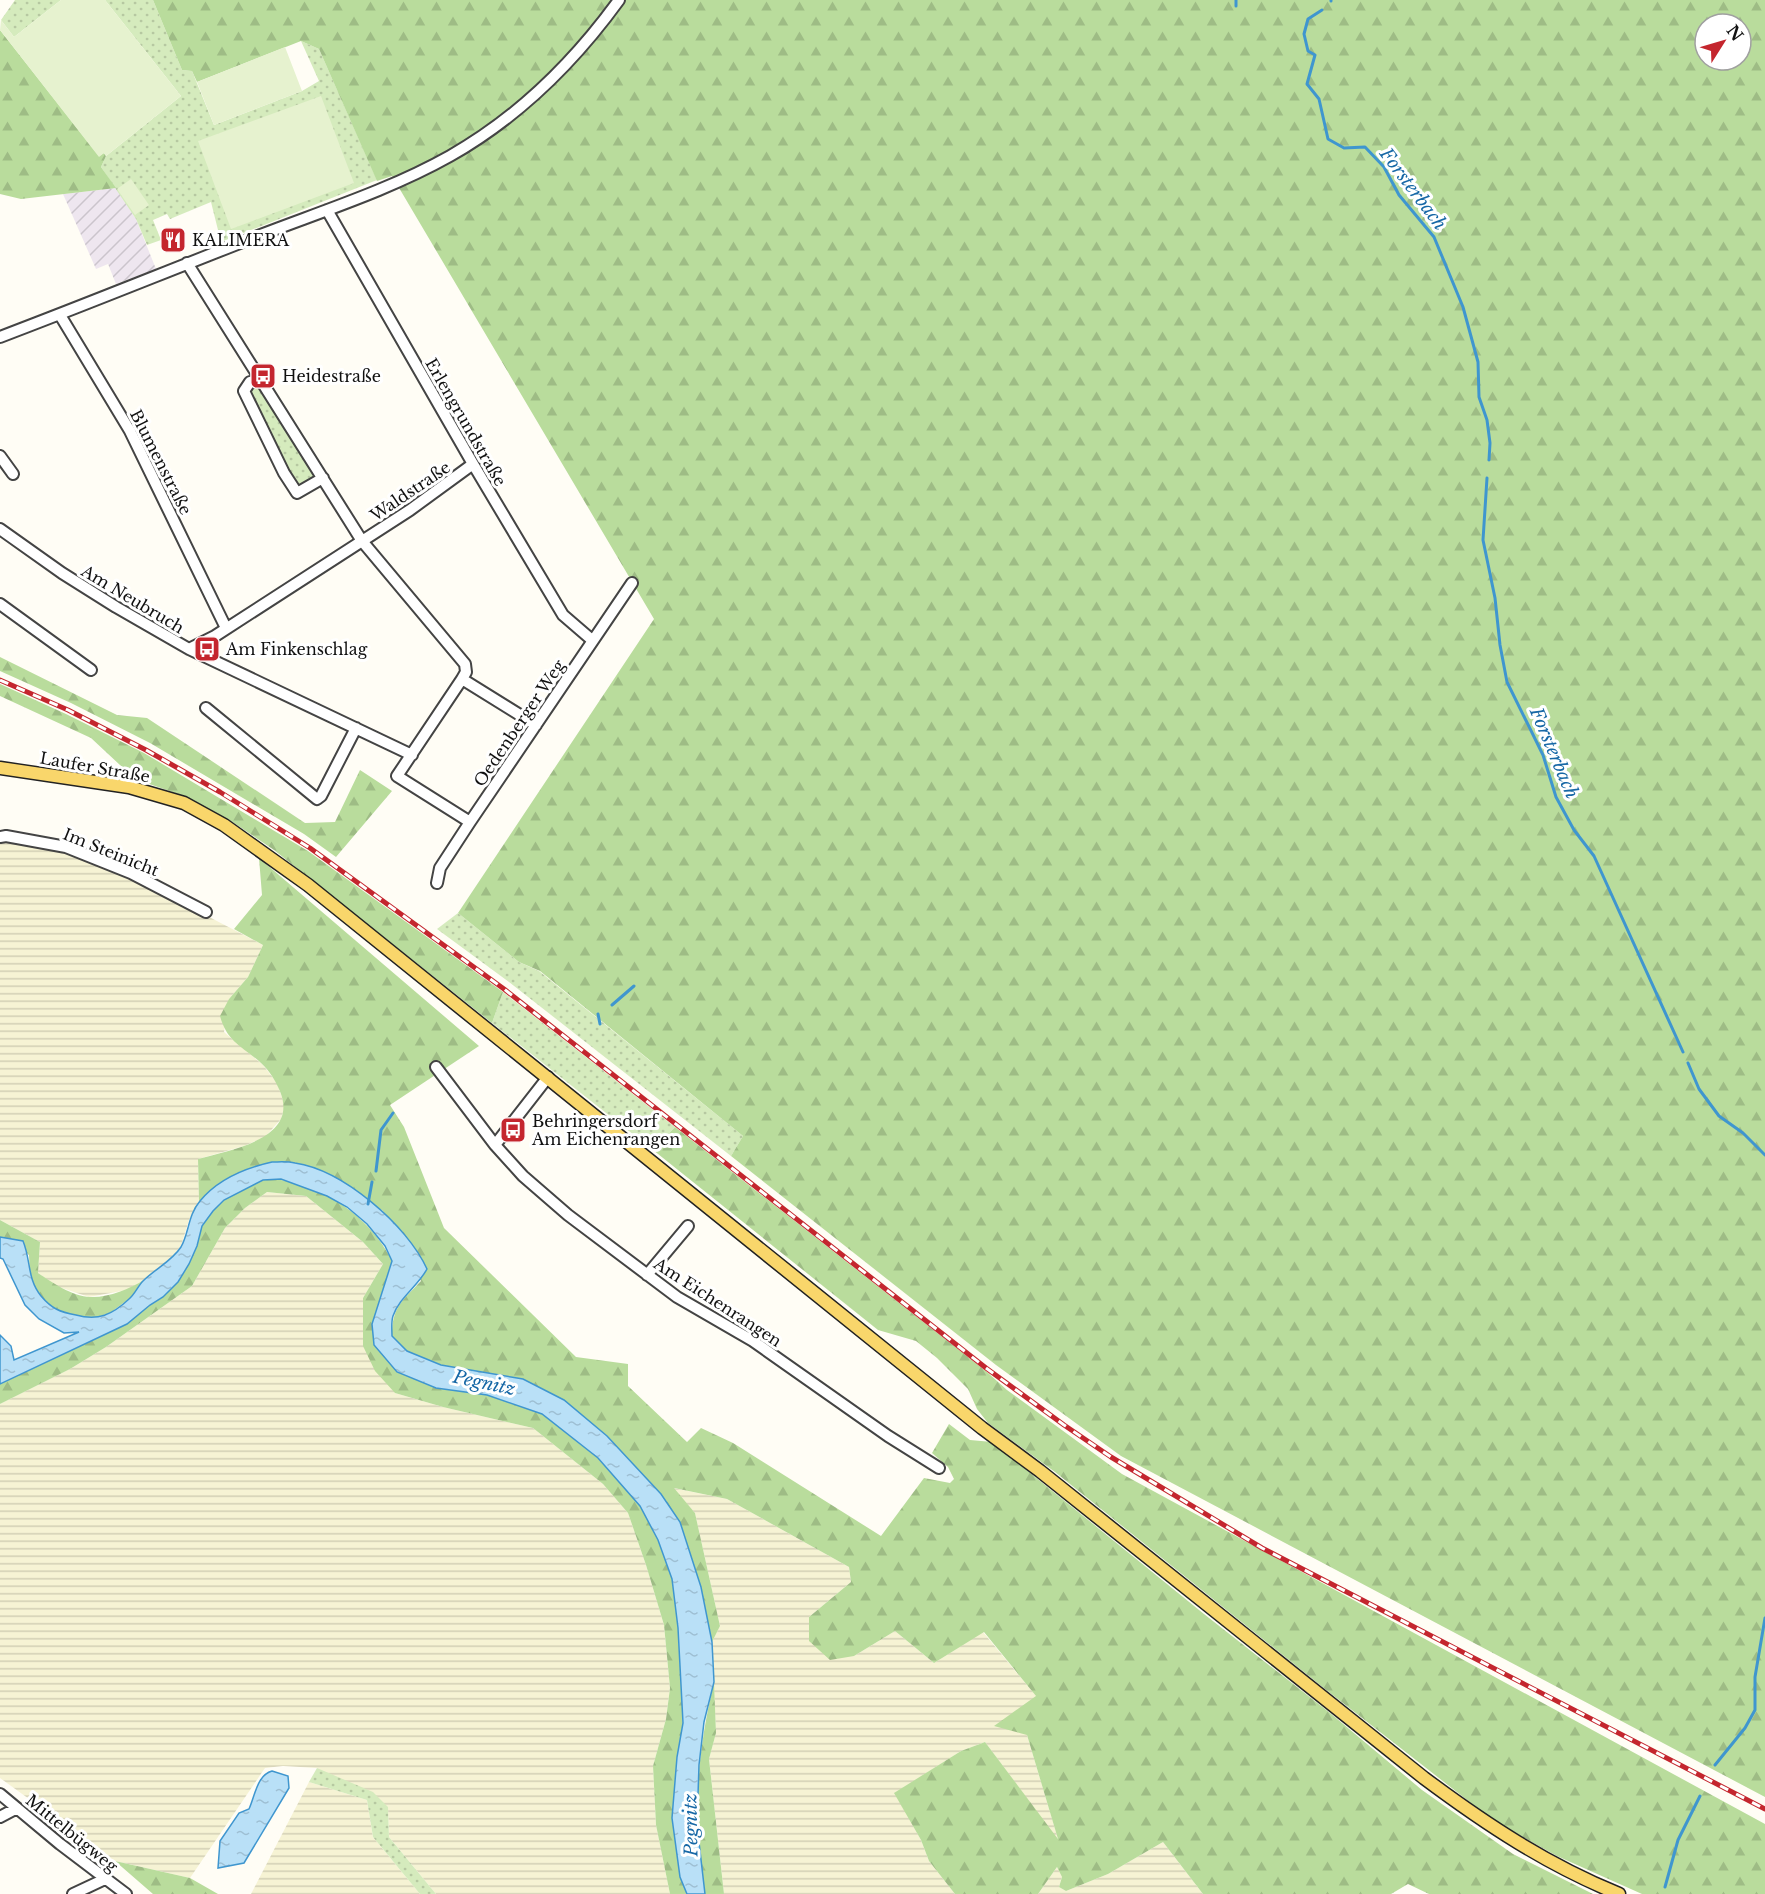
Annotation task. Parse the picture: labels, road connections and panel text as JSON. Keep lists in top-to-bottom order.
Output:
{
  "streets": {
    "main road": ["Laufer Straße"],
    "street": [
      "Erlengrundstraße",
      "Blumenstraße",
      "Waldstraße",
      "Am Neubruch",
      "Oedenberger Weg",
      "Im Steinicht",
      "Am Eichenrangen",
      "Mittelbügweg"
    ]
  },
  "crossings": [
    ["Erlengrundstraße", "Waldstraße"],
    ["Erlengrundstraße", "Oedenberger Weg"]
  ],
  "water": ["Forsterbach", "Pegnitz"],
  "places": {
    "restaurant": ["KALIMERA"],
    "bus stop": ["Heidestraße", "Am Finkenschlag", "Behringersdorf Am Eichenrangen"]
  },
  "north": "top right"
}
